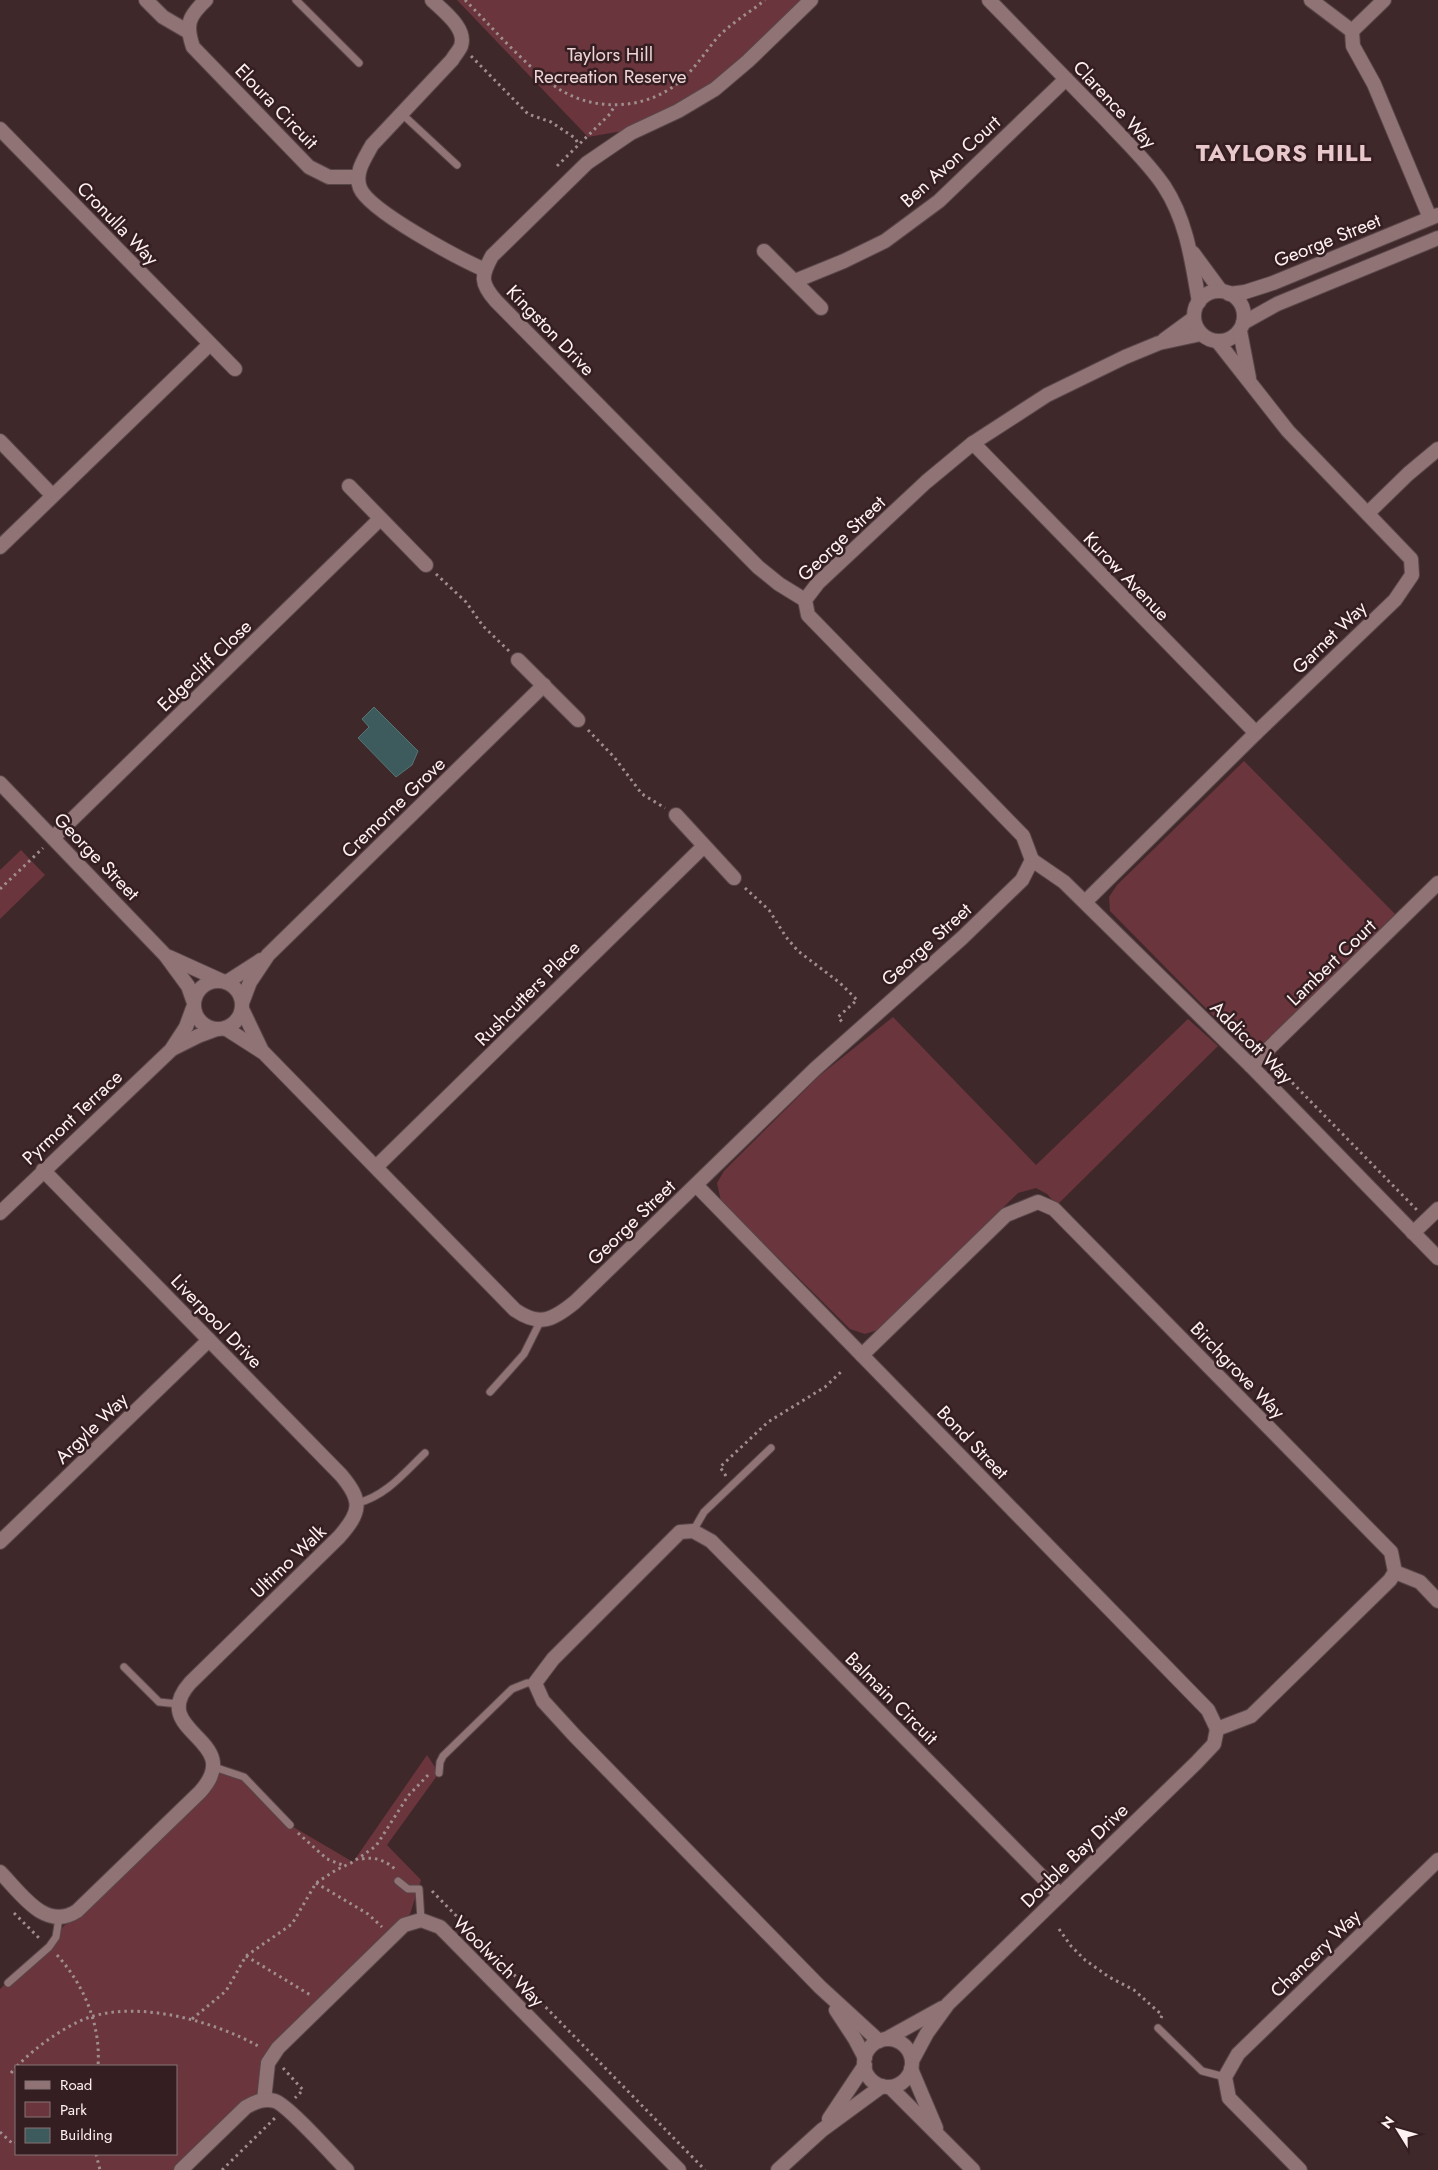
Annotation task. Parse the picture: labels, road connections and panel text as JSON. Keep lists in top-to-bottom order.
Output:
{
  "streets": {
    "street": [
      "Clarence Way",
      "Eloura Circuit",
      "Ben Avon Court",
      "Cronulla Way",
      "George Street",
      "Kingston Drive",
      "Kurow Avenue",
      "Garnet Way",
      "Edgecliff Close",
      "Cremorne Grove",
      "Lambert Court",
      "Rushcutters Place",
      "Addicott Way",
      "Pyrmont Terrace",
      "Liverpool Drive",
      "Birchgrove Way",
      "Argyle Way",
      "Bond Street",
      "Ultimo Walk",
      "Balmain Circuit",
      "Double Bay Drive",
      "Chancery Way",
      "Woolwich Way"
    ]
  },
  "crossings": [
    ["Clarence Way", "Ben Avon Court"],
    ["Clarence Way", "George Street"],
    ["Clarence Way", "Garnet Way"],
    ["George Street", "Kingston Drive"],
    ["George Street", "Kurow Avenue"],
    ["George Street", "Garnet Way"],
    ["George Street", "Edgecliff Close"],
    ["George Street", "Cremorne Grove"],
    ["George Street", "Addicott Way"],
    ["George Street", "Pyrmont Terrace"],
    ["George Street", "Bond Street"],
    ["Kurow Avenue", "Garnet Way"],
    ["Garnet Way", "Addicott Way"],
    ["Cremorne Grove", "Pyrmont Terrace"],
    ["Lambert Court", "Addicott Way"],
    ["Pyrmont Terrace", "Liverpool Drive"],
    ["Liverpool Drive", "Argyle Way"],
    ["Liverpool Drive", "Ultimo Walk"],
    ["Birchgrove Way", "Bond Street"],
    ["Bond Street", "Double Bay Drive"],
    ["Balmain Circuit", "Double Bay Drive"]
  ],
  "districts": ["TAYLORS HILL"],
  "parks": ["Taylors Hill Recreation Reserve"],
  "legend": ["Road", "Park", "Building"],
  "north": "top left"
}
